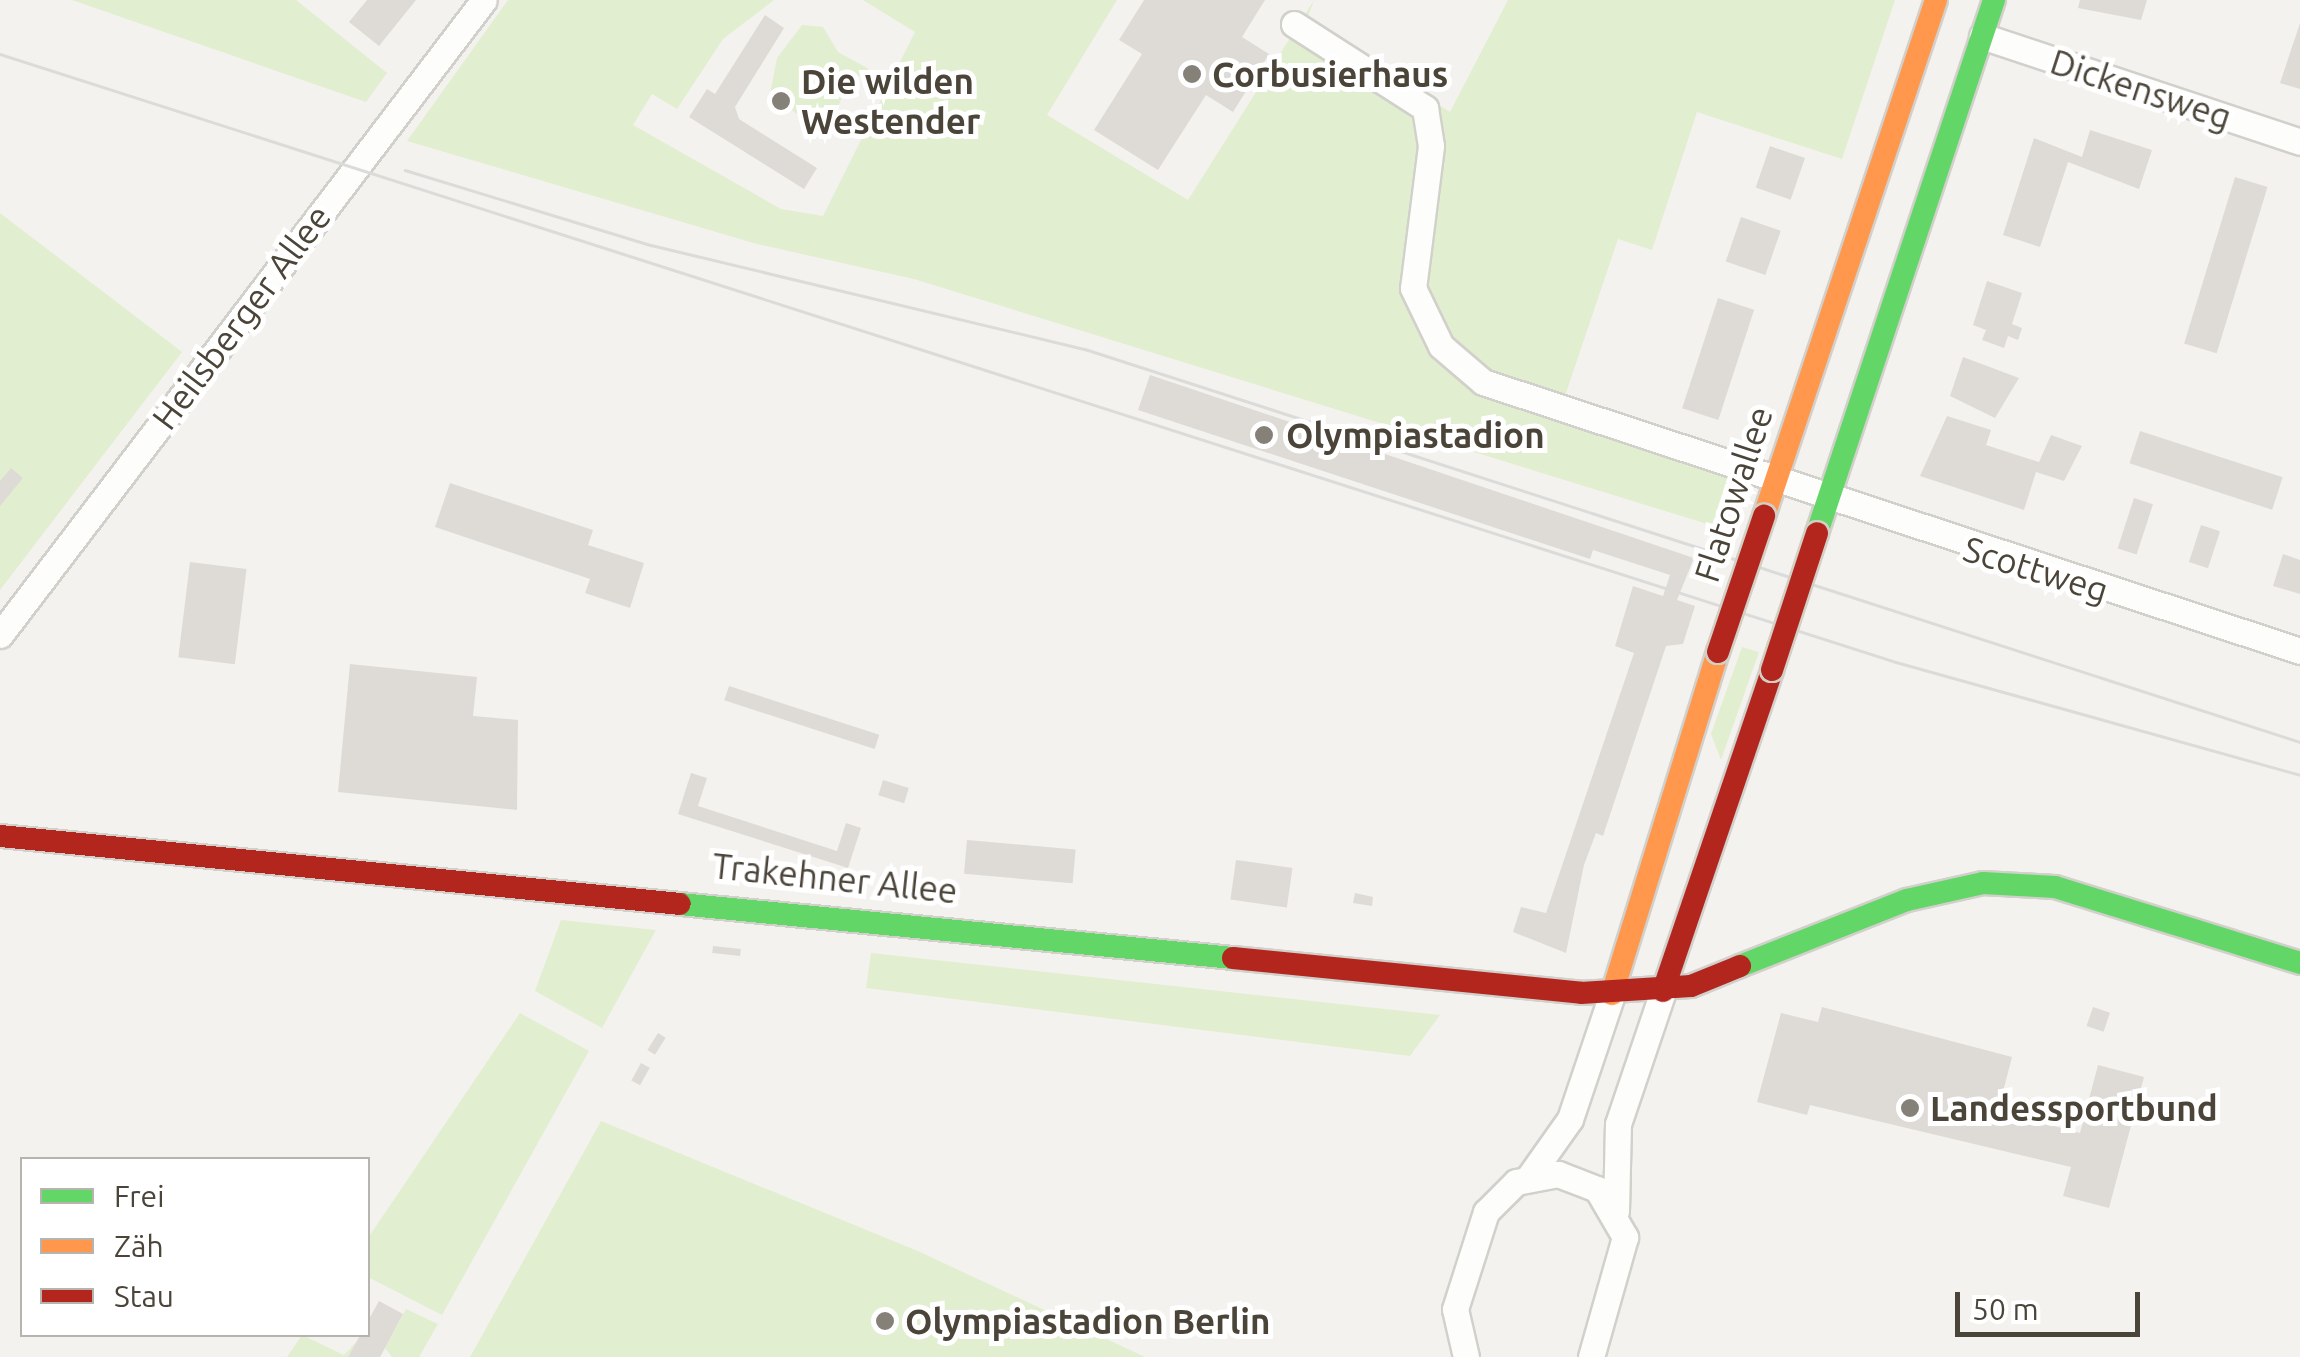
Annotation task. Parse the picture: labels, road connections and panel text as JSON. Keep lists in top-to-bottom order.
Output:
{
  "streets": {
    "main road": ["Flatowallee", "Trakehner Allee"],
    "street": ["Dickensweg", "Heilsberger Allee", "Scottweg"]
  },
  "crossings": [
    ["Dickensweg", "Flatowallee"],
    ["Flatowallee", "Scottweg"],
    ["Flatowallee", "Trakehner Allee"]
  ],
  "places": [
    "Corbusierhaus",
    "Die wilden Westender",
    "Olympiastadion",
    "Landessportbund",
    "Olympiastadion Berlin"
  ],
  "legend": ["Frei", "Zäh", "Stau"],
  "scale_bar": "50 m"
}
